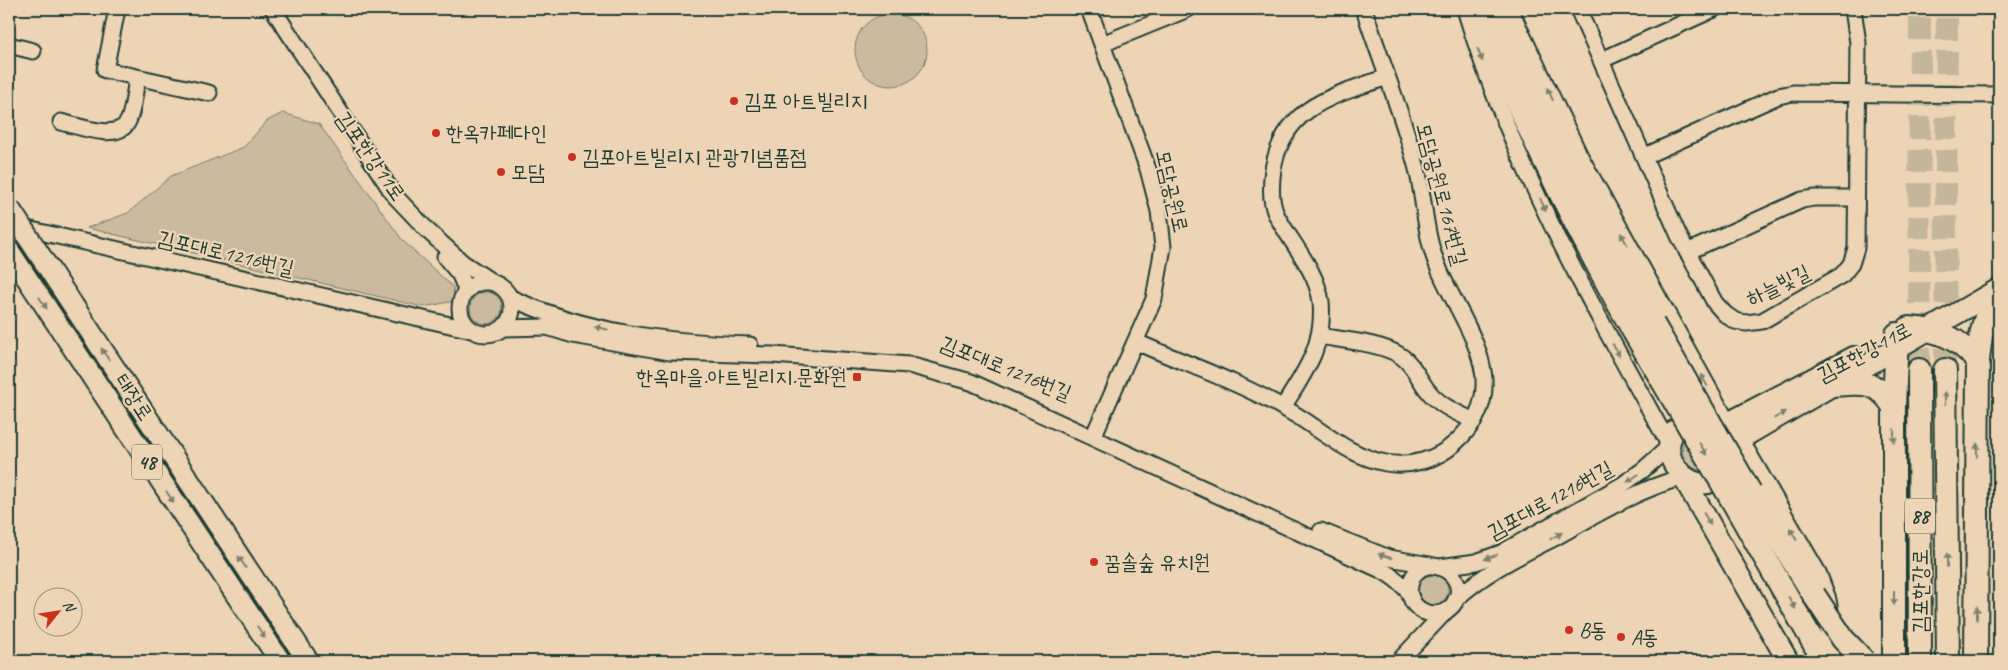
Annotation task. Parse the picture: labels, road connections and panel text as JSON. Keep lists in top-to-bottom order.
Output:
{
  "streets": {
    "highway": ["88", "김포한강로"],
    "main road": ["김포한강11로", "태장로", "48"],
    "street": [
      "모담공원로",
      "모담공원로167번길",
      "김포대로1216번길",
      "하늘빛길"
    ]
  },
  "crossings": [
    ["김포한강11로", "김포대로1216번길"],
    ["모담공원로", "모담공원로167번길"],
    ["모담공원로", "김포대로1216번길"]
  ],
  "places": {
    "other": [
      "김포 아트빌리지",
      "한옥카페다인",
      "김포아트빌리지 관광기념품점",
      "모담",
      "꿈솔숲 유치원",
      "B동",
      "A동"
    ],
    "transit": ["한옥마을.아트빌리지.문화원"]
  },
  "north": "top right"
}
